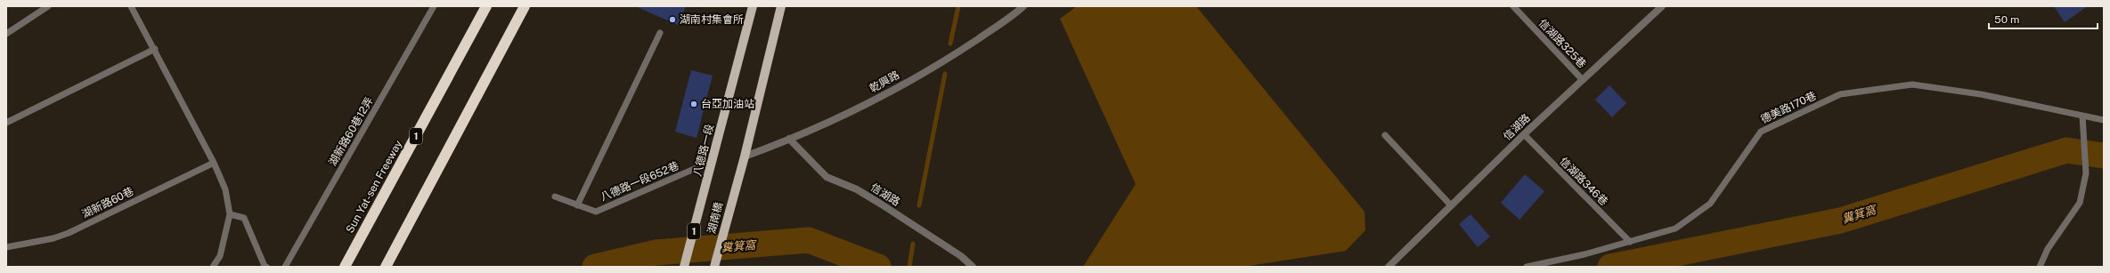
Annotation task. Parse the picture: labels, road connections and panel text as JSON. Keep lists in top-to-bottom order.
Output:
{
  "streets": {
    "highway": ["1", "Sun Yat-sen Freeway"],
    "main road": ["八德路一段", "湖南橋"],
    "street": ["乾興路", "信湖路"],
    "lane": [
      "信湖路325巷",
      "德美路170巷",
      "湖新路60巷12弄",
      "八德路一段652巷",
      "信湖路346巷",
      "湖新路60巷"
    ]
  },
  "crossings": [
    ["信湖路325巷", "信湖路"],
    ["乾興路", "信湖路"],
    ["乾興路", "湖南橋"],
    ["德美路170巷", "信湖路346巷"],
    ["信湖路", "信湖路346巷"],
    ["八德路一段", "八德路一段652巷"],
    ["八德路一段", "湖南橋"]
  ],
  "water": ["糞箕窩"],
  "places": ["湖南村集會所", "台亞加油站"],
  "scale_bar": "50 m"
}
